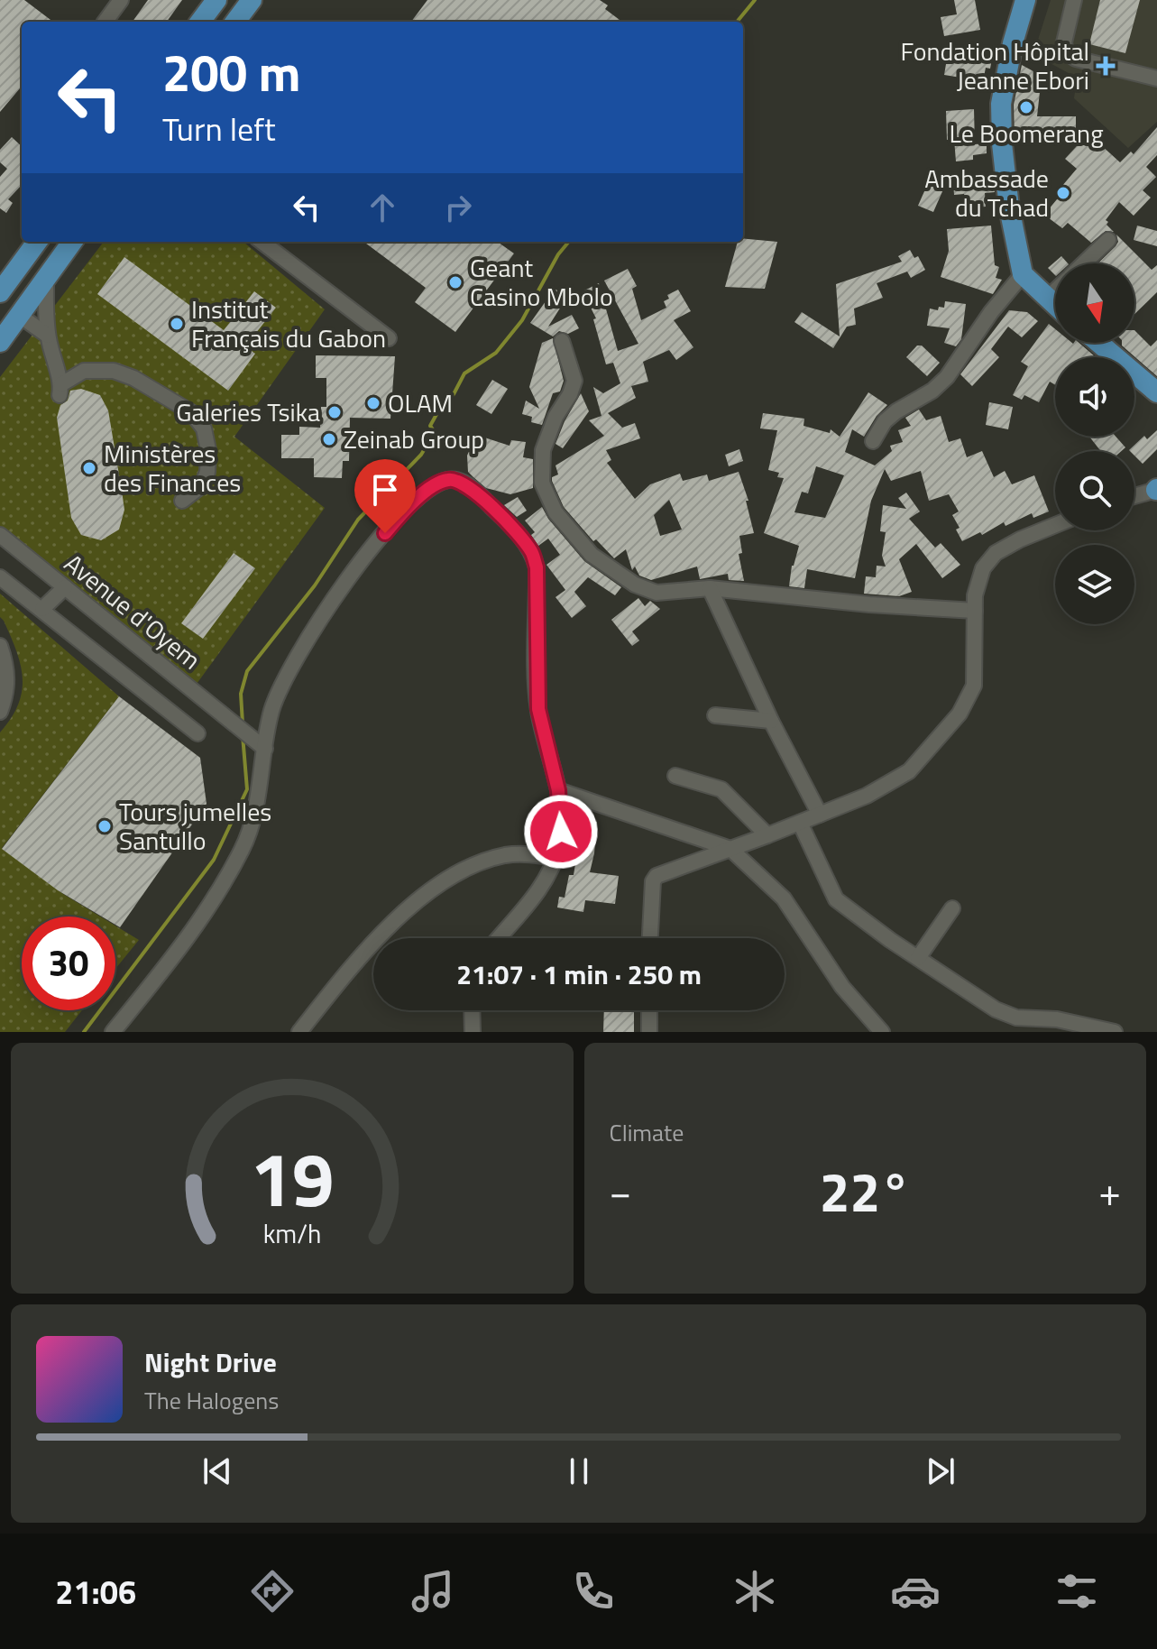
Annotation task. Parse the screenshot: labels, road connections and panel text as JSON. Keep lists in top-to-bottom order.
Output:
{
  "streets": {
    "street": ["Avenue d'Oyem"]
  },
  "places": {
    "health": ["Fondation Hôpital Jeanne Ebori"],
    "other": [
      "Le Boomerang",
      "Ambassade du Tchad",
      "Geant Casino Mbolo",
      "Institut Français du Gabon",
      "OLAM",
      "Galeries Tsika",
      "Zeinab Group",
      "Ministères des Finances",
      "Tours jumelles Santullo"
    ]
  },
  "north": "bottom",
  "page": {
    "turn": ["200 m", "Turn left"],
    "limit": "30",
    "trip": "21:07 · 1 min · 250 m",
    "tile": "Climate",
    "heat": ["−", "22°", "+"],
    "song": ["Night Drive", "The Halogens"],
    "tabs": "21:06",
    "gauge": ["19", "km/h"]
  }
}
